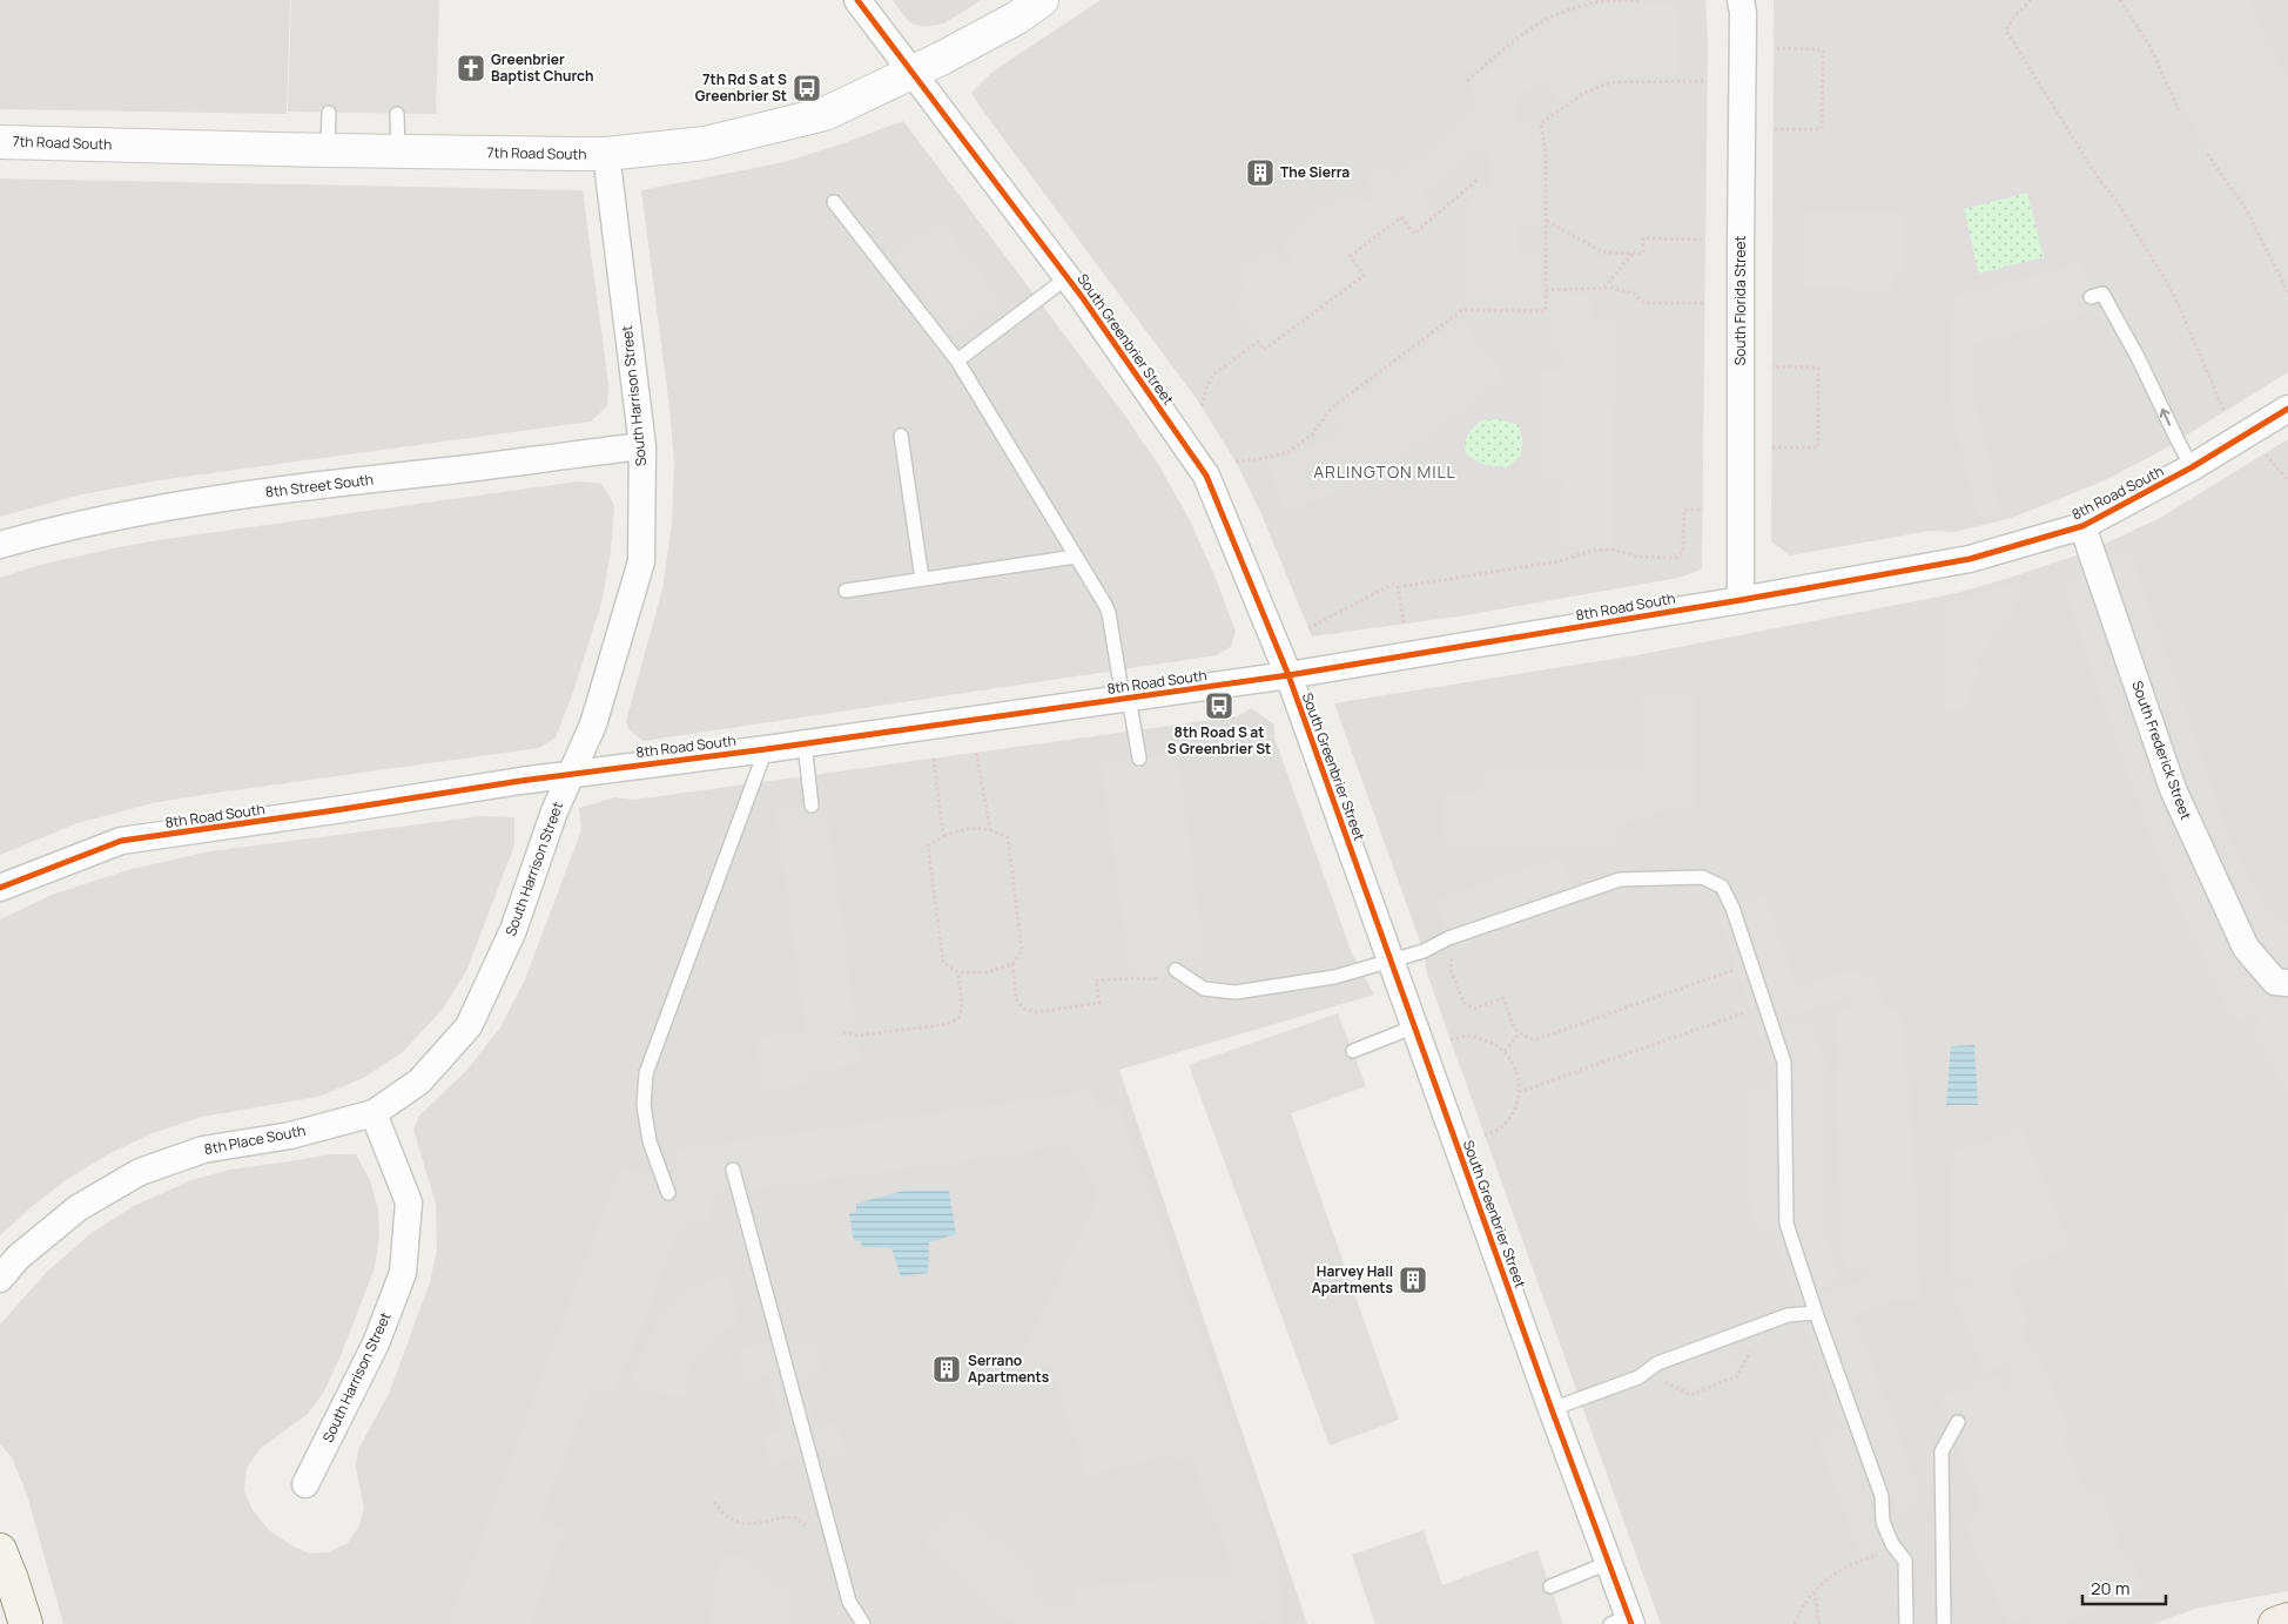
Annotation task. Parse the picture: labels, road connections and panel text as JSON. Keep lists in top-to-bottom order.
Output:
{
  "streets": {
    "street": [
      "7th Road South",
      "South Florida Street",
      "South Greenbrier Street",
      "South Harrison Street",
      "8th Street South",
      "8th Road South",
      "South Frederick Street",
      "8th Place South"
    ]
  },
  "crossings": [
    ["7th Road South", "South Greenbrier Street"],
    ["7th Road South", "South Harrison Street"],
    ["South Florida Street", "8th Road South"],
    ["South Greenbrier Street", "8th Road South"],
    ["South Harrison Street", "8th Street South"],
    ["South Harrison Street", "8th Road South"],
    ["South Harrison Street", "8th Place South"],
    ["8th Road South", "South Frederick Street"]
  ],
  "districts": ["ARLINGTON MILL"],
  "places": {
    "church": ["Greenbrier Baptist Church"],
    "bus stop": ["7th Rd S at S Greenbrier St", "8th Road S at S Greenbrier St"],
    "building": ["The Sierra", "Harvey Hall Apartments", "Serrano Apartments"]
  },
  "scale_bar": "20 m"
}
